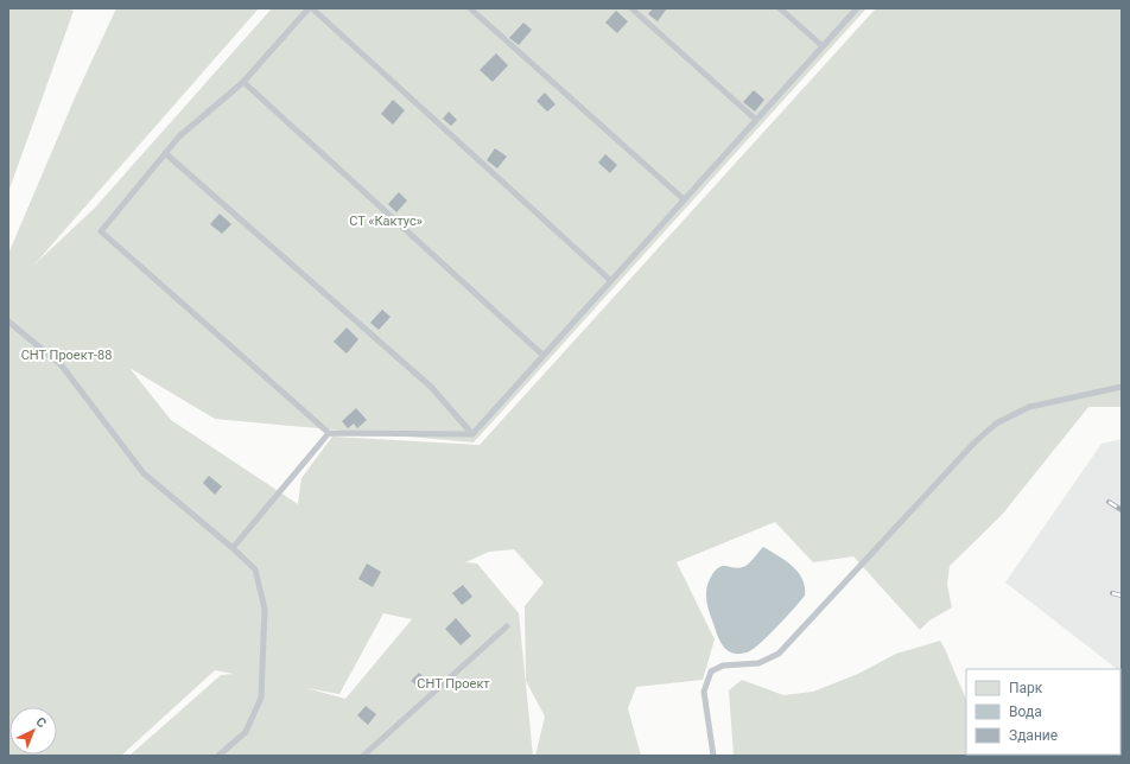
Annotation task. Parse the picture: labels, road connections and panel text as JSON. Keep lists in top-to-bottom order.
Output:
{
  "parks": ["СТ «Кактус»", "СНТ Проект-88", "СНТ Проект"],
  "legend": ["Парк", "Вода", "Здание"],
  "north": "top right"
}
